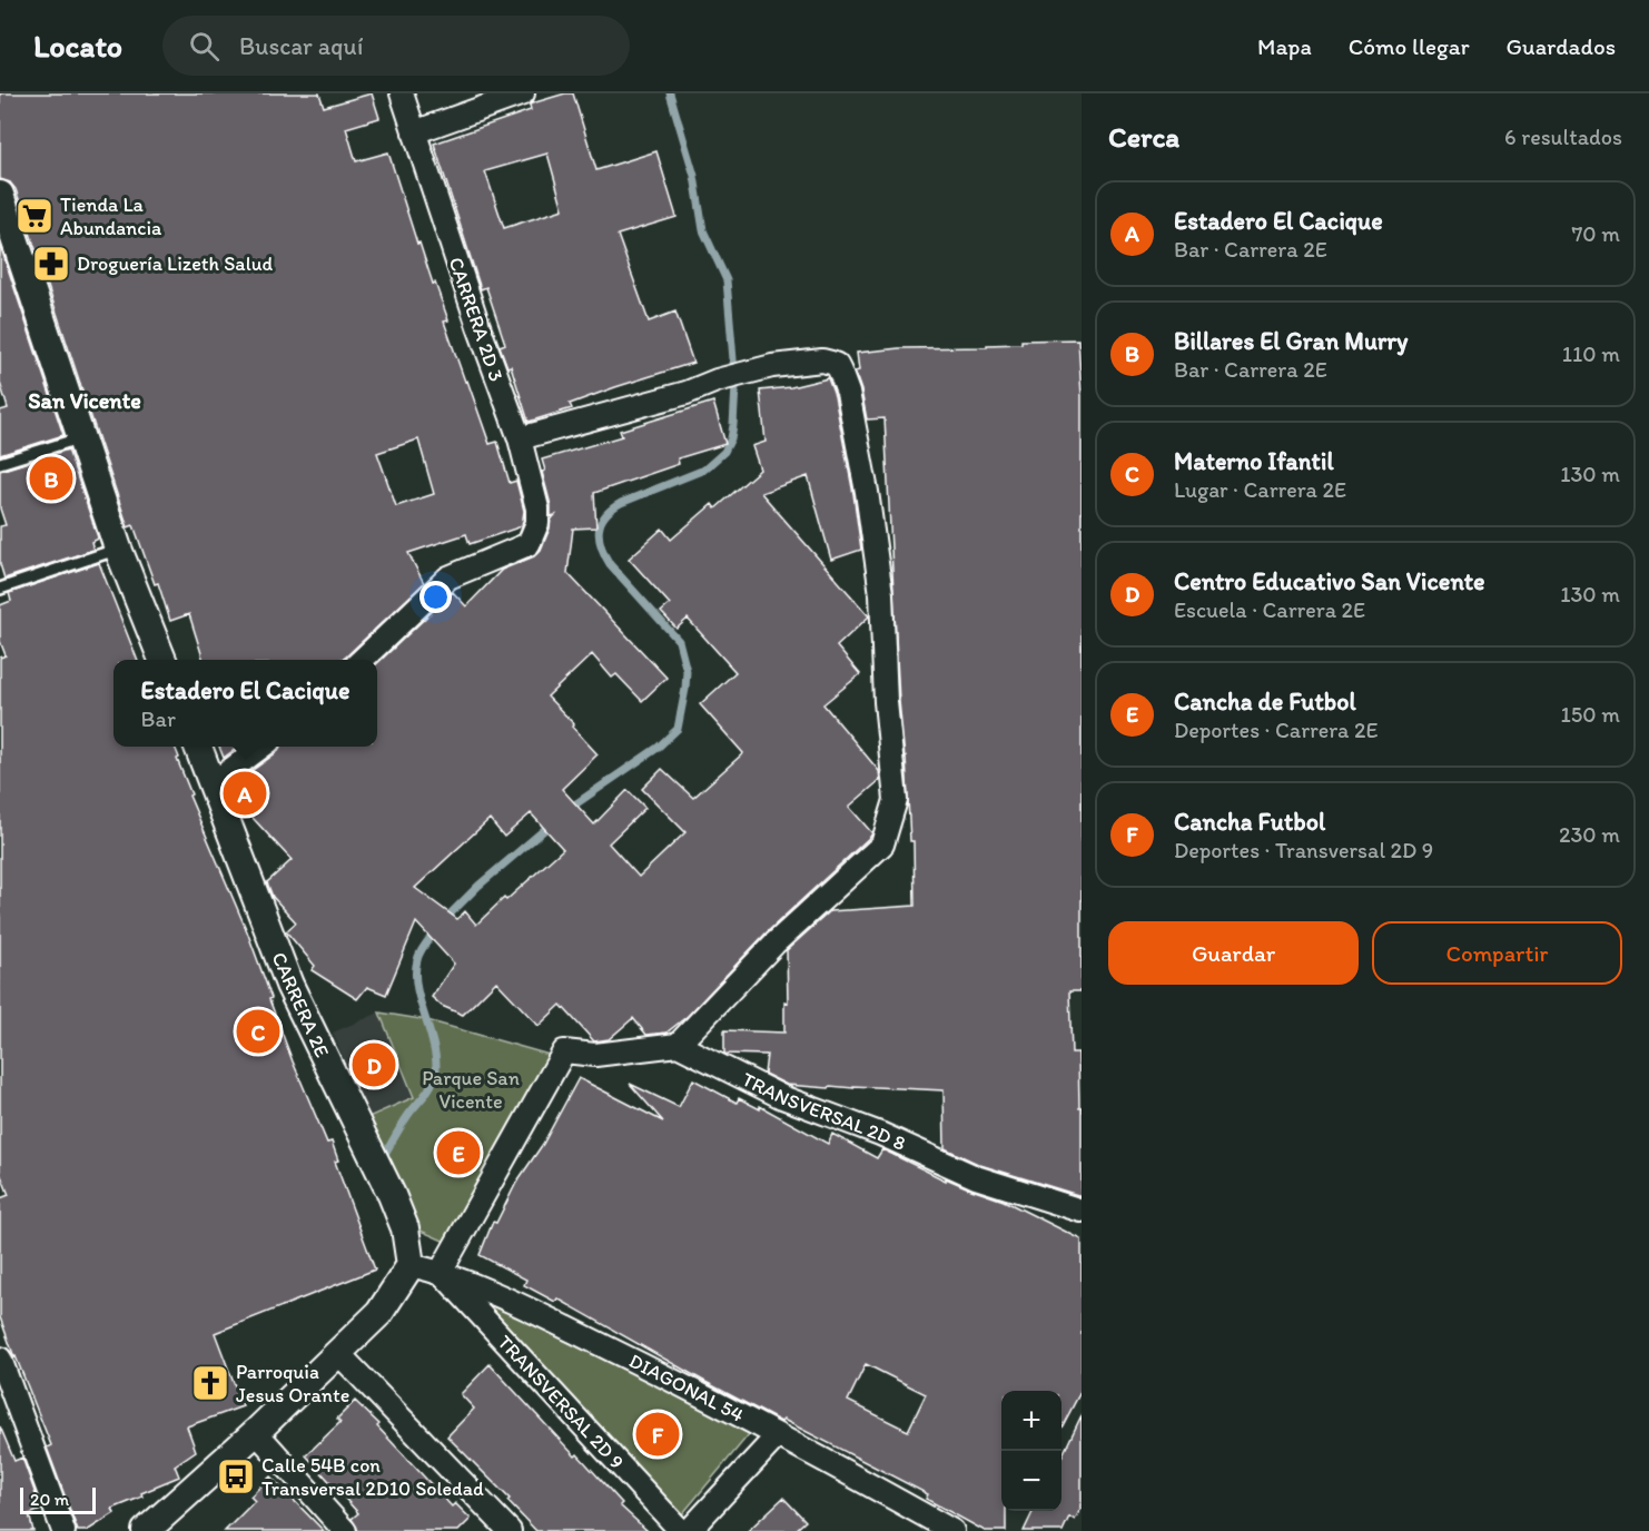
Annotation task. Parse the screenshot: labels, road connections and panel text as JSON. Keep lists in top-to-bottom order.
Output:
{
  "streets": {
    "street": [
      "CARRERA 2D 3",
      "CARRERA 2E",
      "TRANSVERSAL 2D 8",
      "DIAGONAL 54",
      "TRANSVERSAL 2D 9"
    ]
  },
  "crossings": [
    ["CARRERA 2E", "DIAGONAL 54"],
    ["DIAGONAL 54", "TRANSVERSAL 2D 9"]
  ],
  "districts": ["San Vicente"],
  "parks": ["Parque San Vicente"],
  "places": {
    "supermarket": ["Tienda La Abundancia"],
    "pharmacy": ["Droguería Lizeth Salud"],
    "church": ["Parroquia Jesus Orante"],
    "bus stop": ["Calle 54B con Transversal 2D10 Soledad"]
  },
  "scale_bar": "20 m",
  "page": {
    "header": "Locato",
    "search": "Buscar aquí",
    "nav": ["Mapa", "Cómo llegar", "Guardados"],
    "heading": ["Cerca", "6 resultados"],
    "list": [
      {
        "mark": "A",
        "name": "Estadero El Cacique",
        "note": "Bar · Carrera 2E",
        "value": "70 m"
      },
      {
        "mark": "B",
        "name": "Billares El Gran Murry",
        "note": "Bar · Carrera 2E",
        "value": "110 m"
      },
      {
        "mark": "C",
        "name": "Materno Ifantil",
        "note": "Lugar · Carrera 2E",
        "value": "130 m"
      },
      {
        "mark": "D",
        "name": "Centro Educativo San Vicente",
        "note": "Escuela · Carrera 2E",
        "value": "130 m"
      },
      {
        "mark": "E",
        "name": "Cancha de Futbol",
        "note": "Deportes · Carrera 2E",
        "value": "150 m"
      },
      {
        "mark": "F",
        "name": "Cancha Futbol",
        "note": "Deportes · Transversal 2D 9",
        "value": "230 m"
      }
    ],
    "pins": [
      "B",
      "A",
      "C",
      "D",
      "E",
      "F"
    ],
    "popup": ["Estadero El Cacique", "Bar"],
    "buttons": ["Guardar", "Compartir"],
    "map_buttons": ["+", "−"],
    "scale": "20 m"
  }
}
